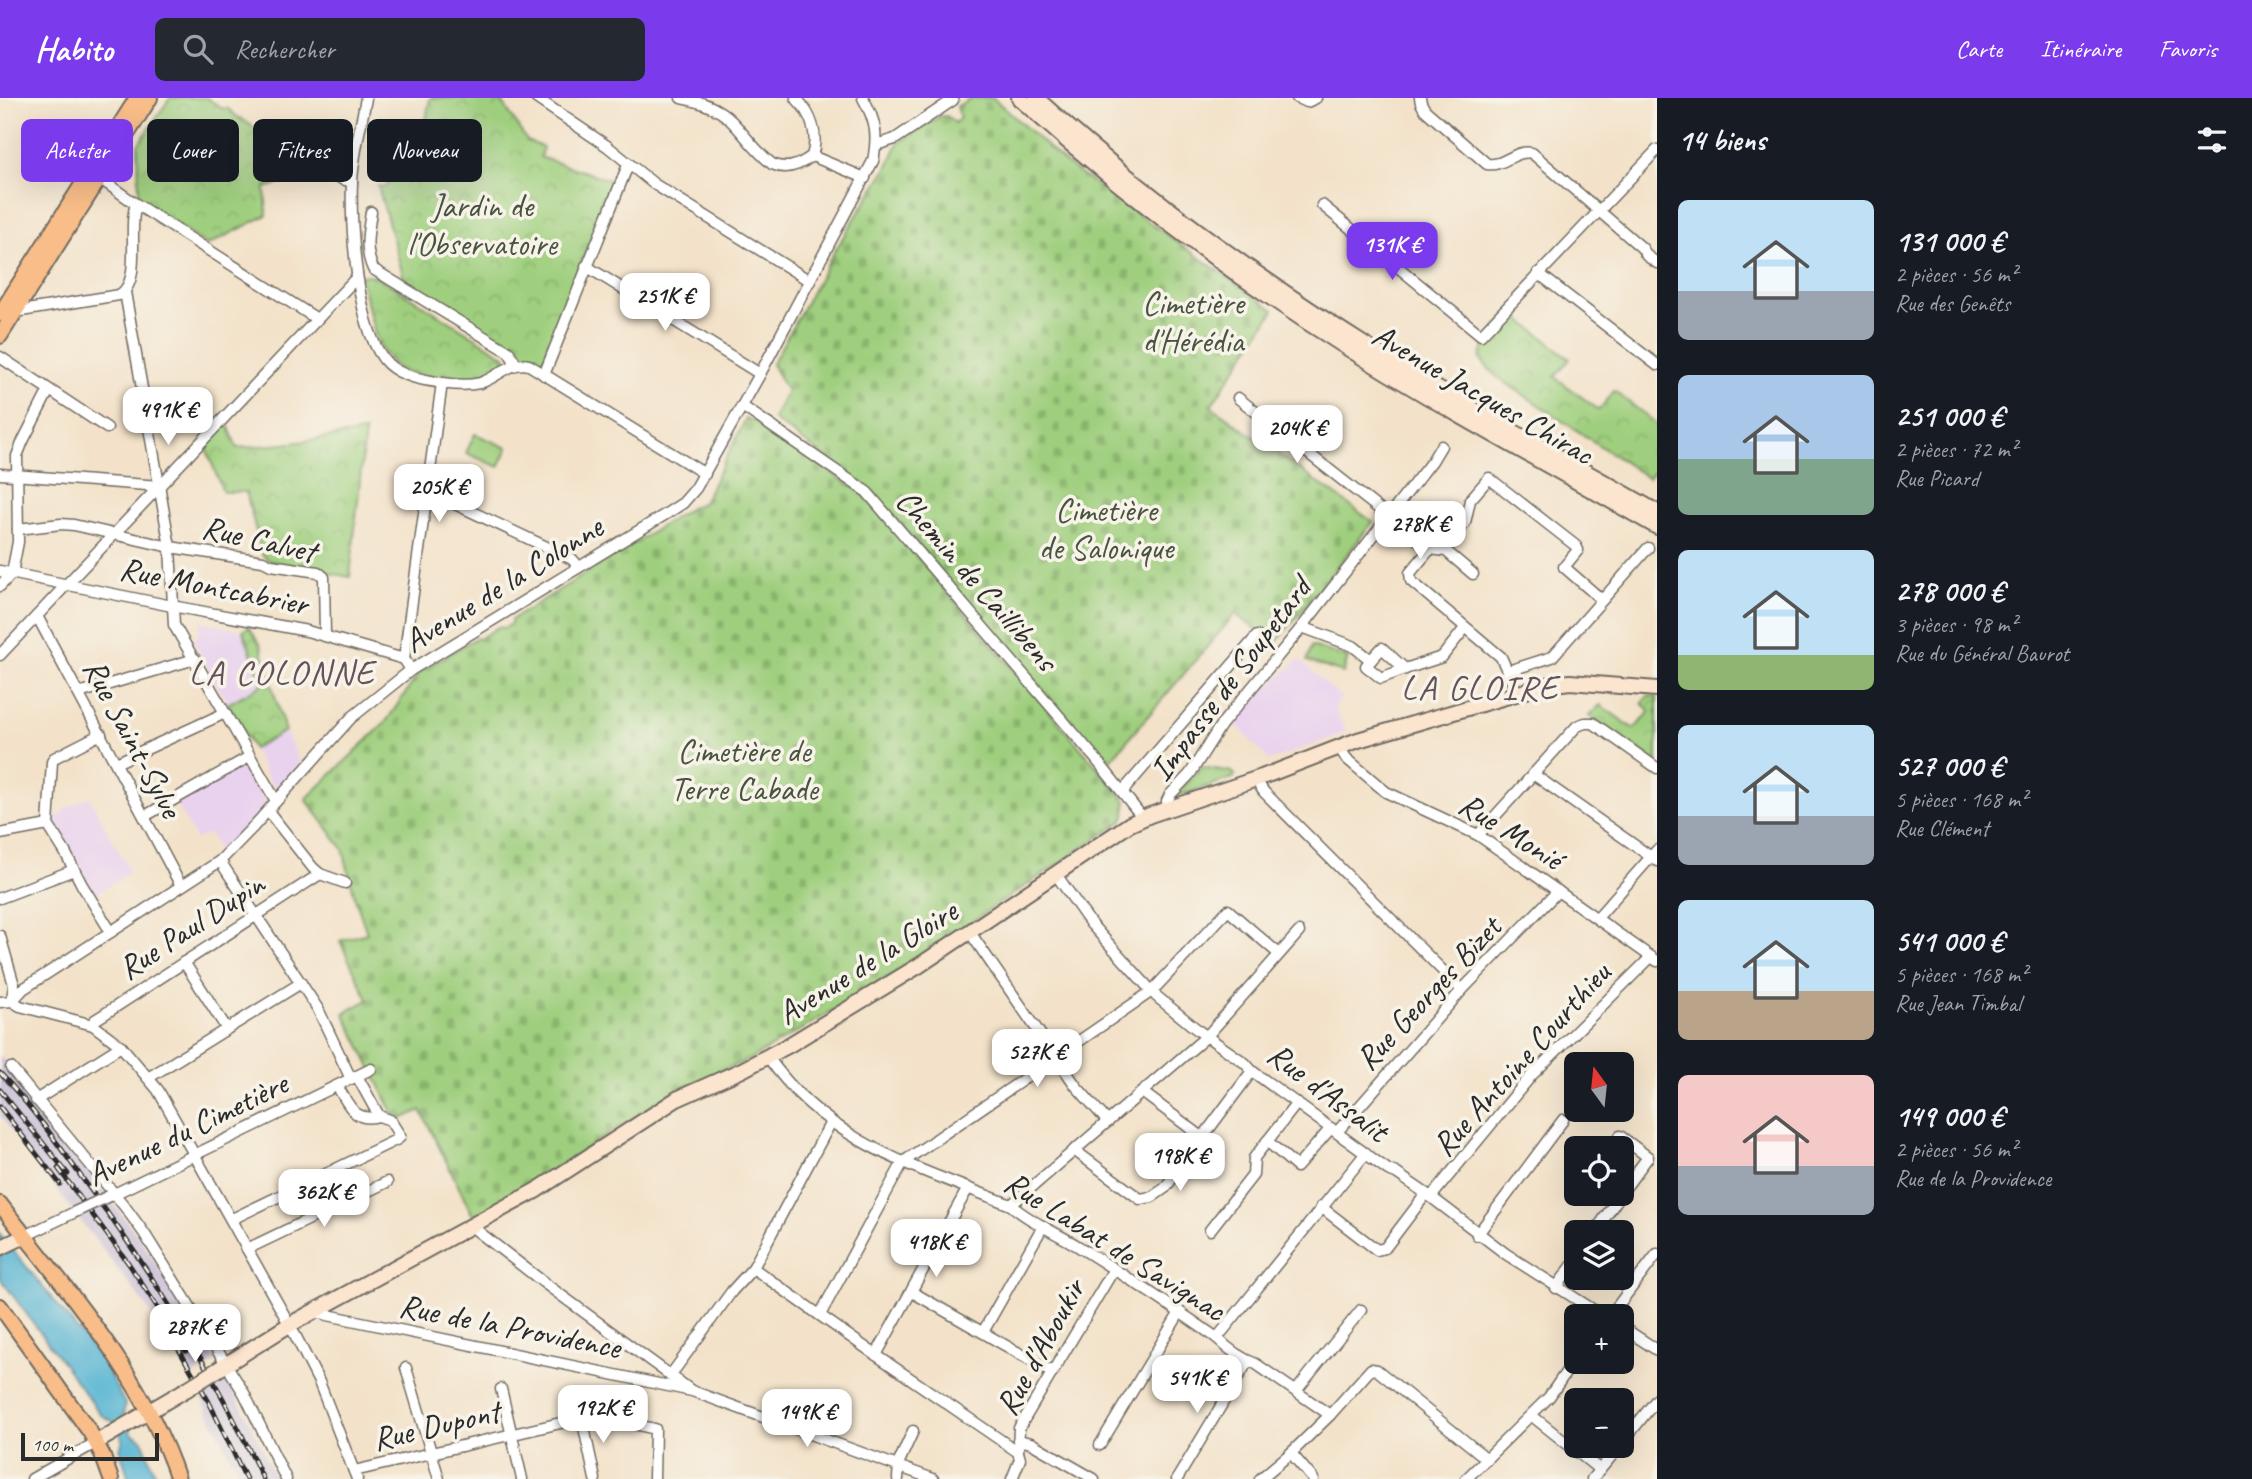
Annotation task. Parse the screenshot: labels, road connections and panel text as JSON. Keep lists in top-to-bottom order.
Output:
{
  "streets": {
    "street": [
      "Avenue Jacques Chirac",
      "Rue Calvet",
      "Chemin de Caillibens",
      "Avenue de la Colonne",
      "Rue Montcabrier",
      "Impasse de Soupetard",
      "Rue Saint-Sylve",
      "Rue Monié",
      "Rue Paul Dupin",
      "Avenue de la Gloire",
      "Rue Georges Bizet",
      "Rue Antoine Courthieu",
      "Rue d'Assalit",
      "Avenue du Cimetière",
      "Rue Labat de Savignac",
      "Rue de la Providence",
      "Rue d'Aboukir",
      "Rue Dupont"
    ]
  },
  "crossings": [
    ["Rue Calvet", "Rue Montcabrier"],
    ["Chemin de Caillibens", "Avenue de la Colonne"],
    ["Chemin de Caillibens", "Avenue de la Gloire"],
    ["Avenue de la Colonne", "Rue Saint-Sylve"],
    ["Impasse de Soupetard", "Avenue de la Gloire"],
    ["Rue Monié", "Avenue de la Gloire"],
    ["Rue Monié", "Rue Georges Bizet"],
    ["Rue Monié", "Rue Antoine Courthieu"],
    ["Avenue de la Gloire", "Rue d'Assalit"],
    ["Avenue de la Gloire", "Rue Labat de Savignac"],
    ["Avenue de la Gloire", "Rue de la Providence"],
    ["Rue Georges Bizet", "Rue d'Assalit"],
    ["Rue Antoine Courthieu", "Rue d'Assalit"],
    ["Rue Labat de Savignac", "Rue d'Aboukir"]
  ],
  "districts": ["LA COLONNE", "LA GLOIRE"],
  "parks": [
    "Jardin de l'Observatoire",
    "Cimetière d'Hérédia",
    "Cimetière de Salonique",
    "Cimetière de Terre Cabade"
  ],
  "scale_bar": "100 m",
  "north": "top",
  "page": {
    "header": "Habito",
    "search": "Rechercher",
    "nav": ["Carte", "Itinéraire", "Favoris"],
    "heading": "14 biens",
    "chip": [
      "Acheter",
      "Louer",
      "Filtres",
      "Nouveau"
    ],
    "list": [
      {
        "name": "131 000 €",
        "note": "2 pièces · 56 m² · Rue des Genêts"
      },
      {
        "name": "251 000 €",
        "note": "2 pièces · 72 m² · Rue Picard"
      },
      {
        "name": "278 000 €",
        "note": "3 pièces · 98 m² · Rue du Général Baurot"
      },
      {
        "name": "527 000 €",
        "note": "5 pièces · 168 m² · Rue Clément"
      },
      {
        "name": "541 000 €",
        "note": "5 pièces · 168 m² · Rue Jean Timbal"
      },
      {
        "name": "149 000 €",
        "note": "2 pièces · 56 m² · Rue de la Providence"
      }
    ],
    "price": [
      "131K €",
      "251K €",
      "491K €",
      "204K €",
      "205K €",
      "278K €",
      "527K €",
      "198K €",
      "362K €",
      "418K €",
      "287K €",
      "541K €",
      "192K €",
      "149K €"
    ],
    "map_buttons": ["+", "−"],
    "scale": "100 m"
  }
}
